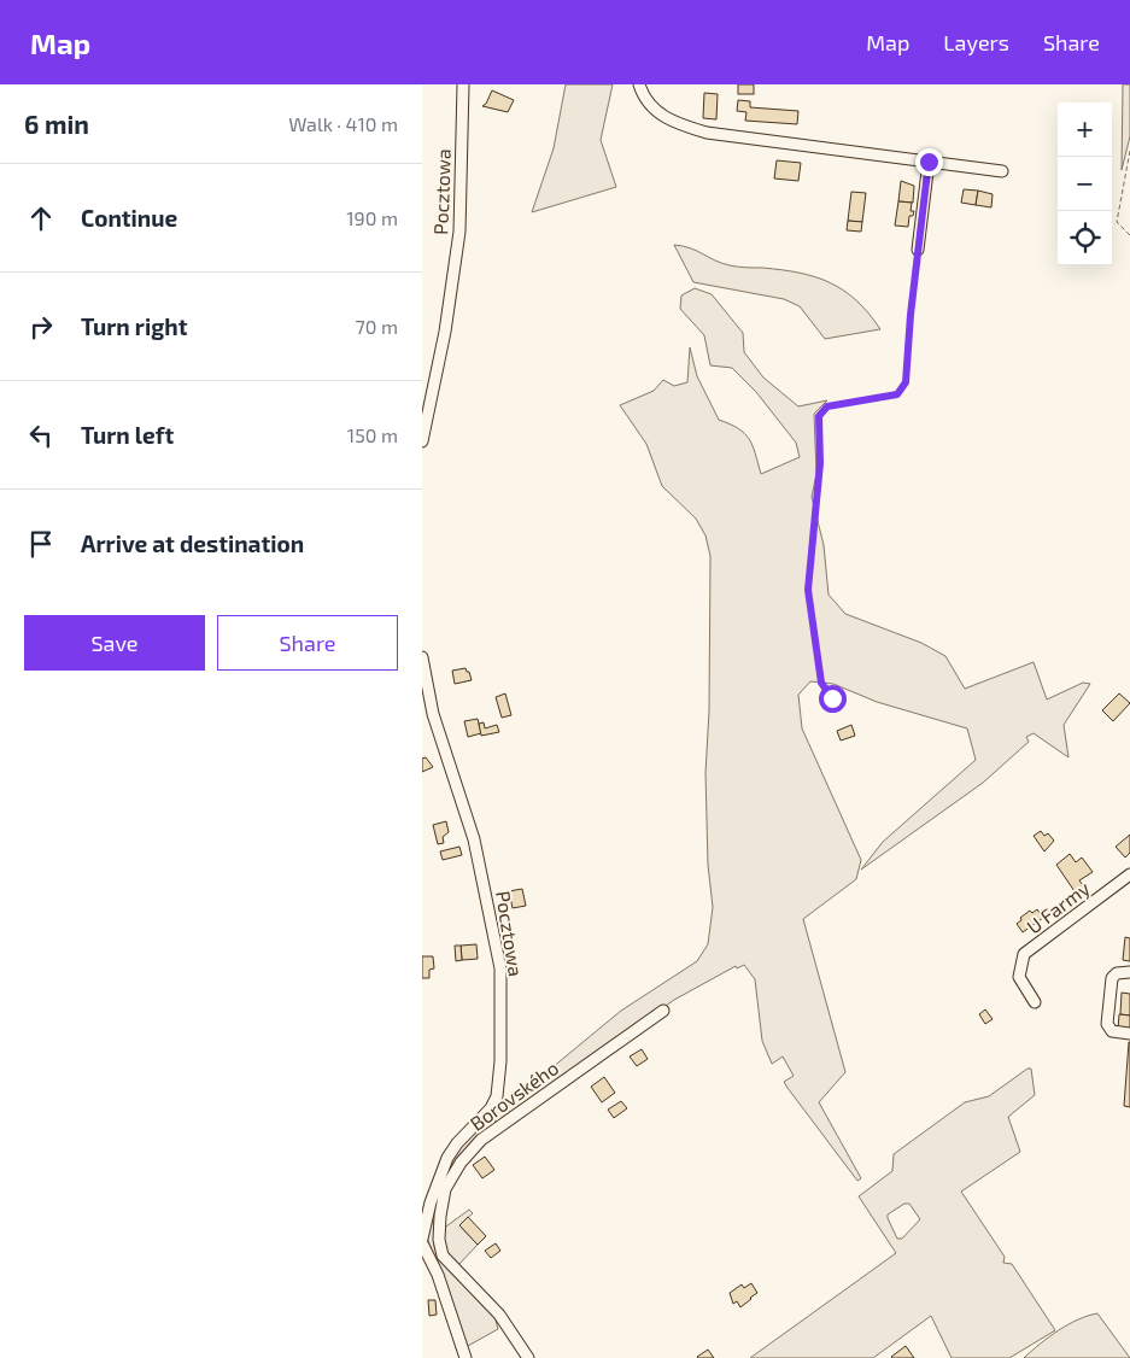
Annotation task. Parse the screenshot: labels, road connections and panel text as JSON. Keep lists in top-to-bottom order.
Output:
{
  "streets": {
    "street": ["Pocztowa", "U Farmy", "Borovského"]
  },
  "page": {
    "header": "Map",
    "nav": ["Map", "Layers", "Share"],
    "heading": ["6 min", "Walk · 410 m"],
    "map_buttons": ["+", "−"],
    "list": [
      ["Continue", "190 m"],
      ["Turn right", "70 m"],
      ["Turn left", "150 m"],
      "Arrive at destination"
    ],
    "buttons": ["Save", "Share"]
  }
}
